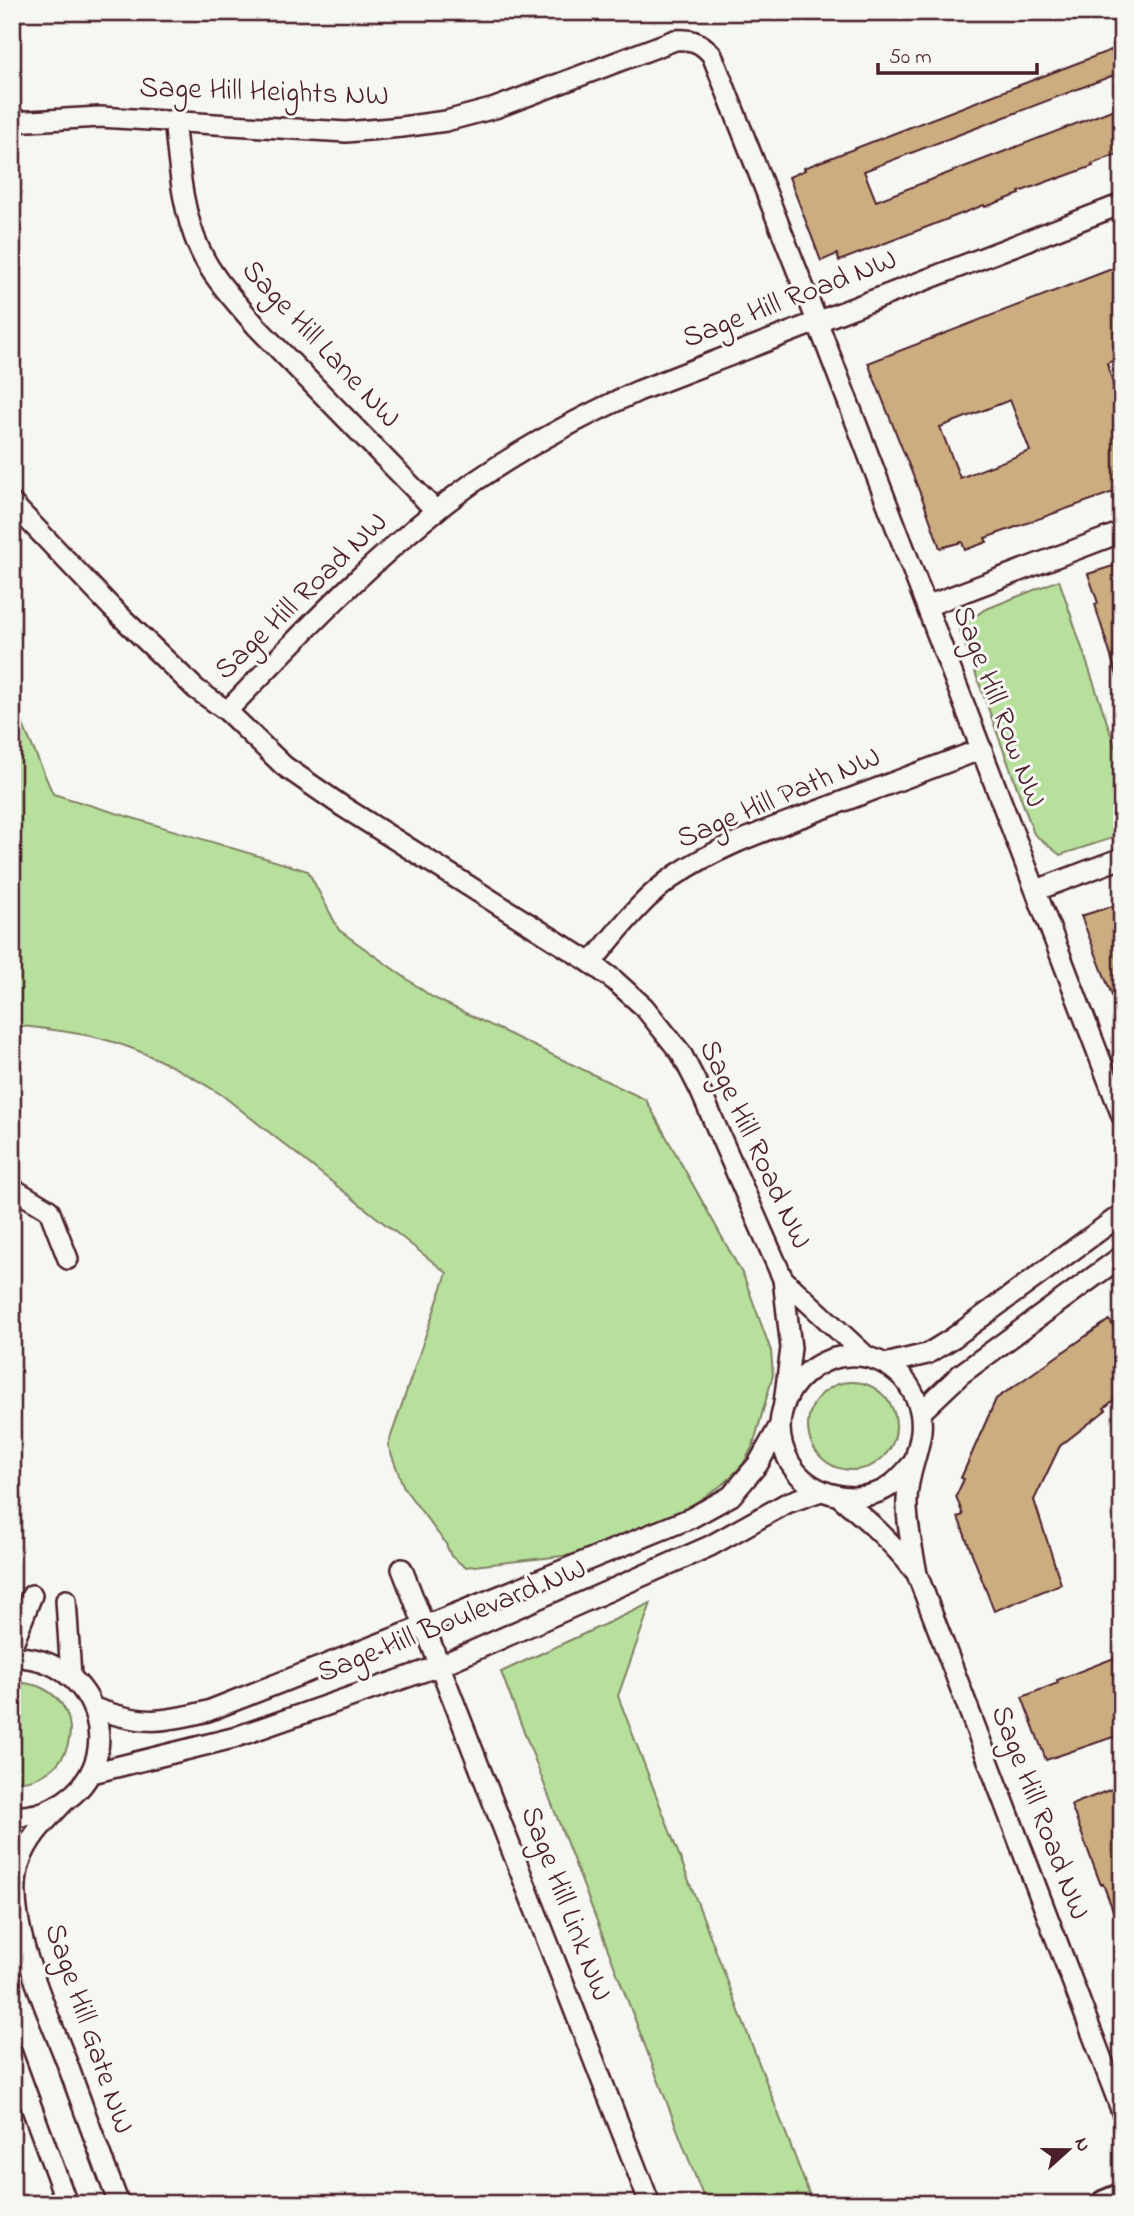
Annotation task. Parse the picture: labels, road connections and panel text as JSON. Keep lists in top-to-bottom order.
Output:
{
  "streets": {
    "street": [
      "Sage Hill Heights NW",
      "Sage Hill Road NW",
      "Sage Hill Lane NW",
      "Sage Hill Row NW",
      "Sage Hill Path NW",
      "Sage Hill Boulevard NW",
      "Sage Hill Link NW",
      "Sage Hill Gate NW"
    ]
  },
  "crossings": [
    ["Sage Hill Heights NW", "Sage Hill Road NW"],
    ["Sage Hill Heights NW", "Sage Hill Lane NW"],
    ["Sage Hill Heights NW", "Sage Hill Row NW"],
    ["Sage Hill Road NW", "Sage Hill Lane NW"],
    ["Sage Hill Road NW", "Sage Hill Row NW"],
    ["Sage Hill Road NW", "Sage Hill Path NW"],
    ["Sage Hill Road NW", "Sage Hill Boulevard NW"],
    ["Sage Hill Row NW", "Sage Hill Path NW"],
    ["Sage Hill Boulevard NW", "Sage Hill Link NW"],
    ["Sage Hill Boulevard NW", "Sage Hill Gate NW"]
  ],
  "scale_bar": "50 m",
  "north": "right"
}
